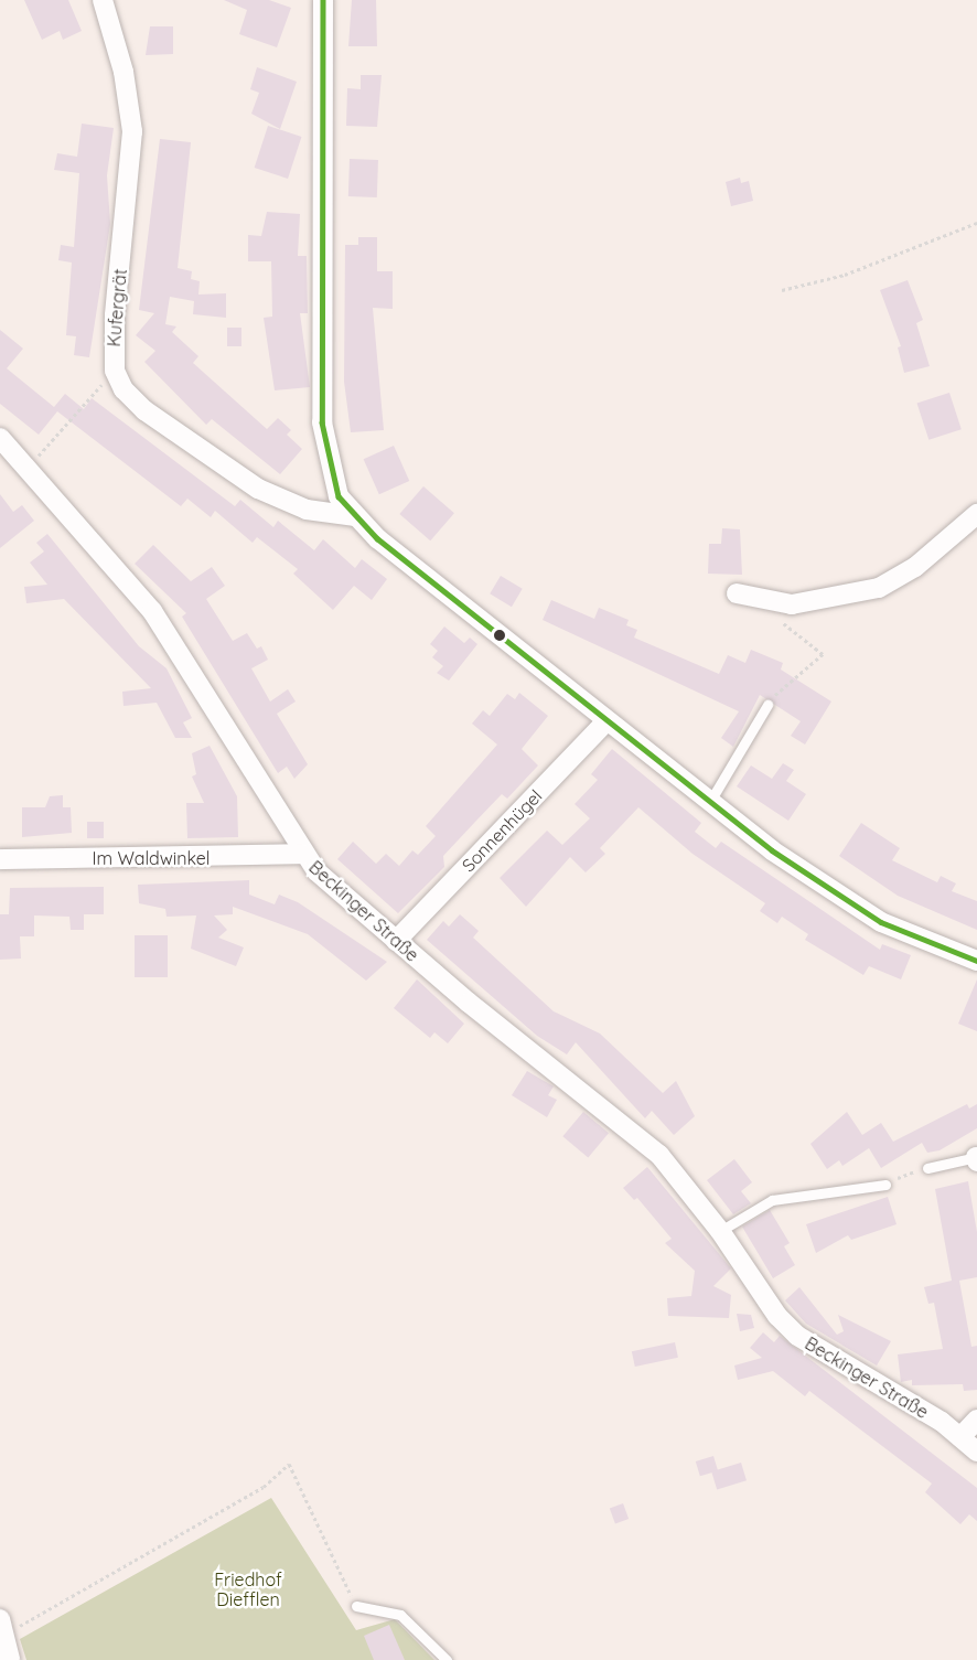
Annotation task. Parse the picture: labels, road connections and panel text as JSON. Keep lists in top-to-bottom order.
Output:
{
  "streets": {
    "street": [
      "Kufergrät",
      "Sonnenhügel",
      "Im Waldwinkel",
      "Beckinger Straße"
    ]
  },
  "crossings": [
    ["Sonnenhügel", "Beckinger Straße"],
    ["Im Waldwinkel", "Beckinger Straße"]
  ],
  "parks": ["Friedhof Diefflen"]
}
